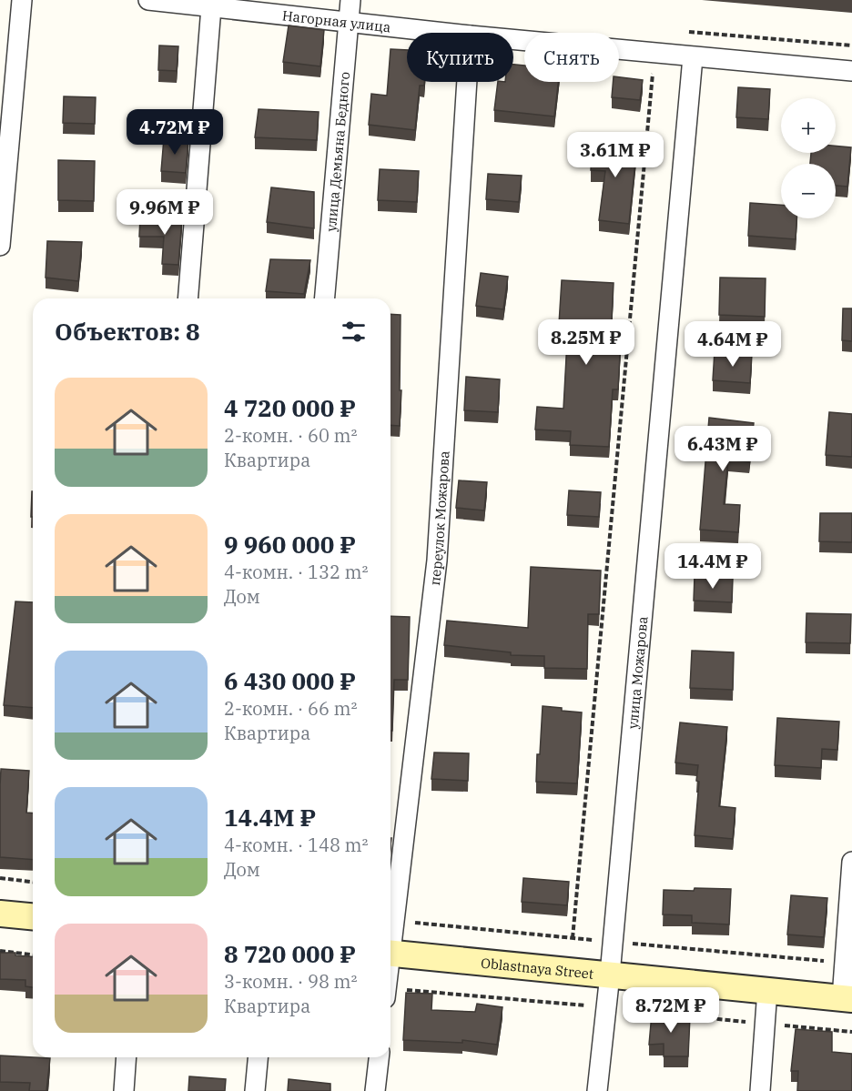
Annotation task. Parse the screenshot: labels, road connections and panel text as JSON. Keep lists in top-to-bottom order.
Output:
{
  "streets": {
    "main road": ["Oblastnaya Street"],
    "street": [
      "Нагорная улица",
      "улица Демьяна Бедного",
      "переулок Можарова",
      "улица Можарова"
    ]
  },
  "crossings": [
    ["Нагорная улица", "улица Демьяна Бедного"],
    ["Нагорная улица", "улица Можарова"],
    ["улица Можарова", "Oblastnaya Street"]
  ],
  "page": {
    "chip": ["Купить", "Снять"],
    "map_buttons": ["+", "−"],
    "price": [
      "4.72M ₽",
      "3.61M ₽",
      "9.96M ₽",
      "8.25M ₽",
      "4.64M ₽",
      "6.43M ₽",
      "14.4M ₽",
      "8.72M ₽"
    ],
    "heading": "Объектов: 8",
    "list": [
      {
        "name": "4 720 000 ₽",
        "note": "2-комн. · 60 m² · Квартира"
      },
      {
        "name": "9 960 000 ₽",
        "note": "4-комн. · 132 m² · Дом"
      },
      {
        "name": "6 430 000 ₽",
        "note": "2-комн. · 66 m² · Квартира"
      },
      {
        "name": "14.4M ₽",
        "note": "4-комн. · 148 m² · Дом"
      },
      {
        "name": "8 720 000 ₽",
        "note": "3-комн. · 98 m² · Квартира"
      }
    ]
  }
}
